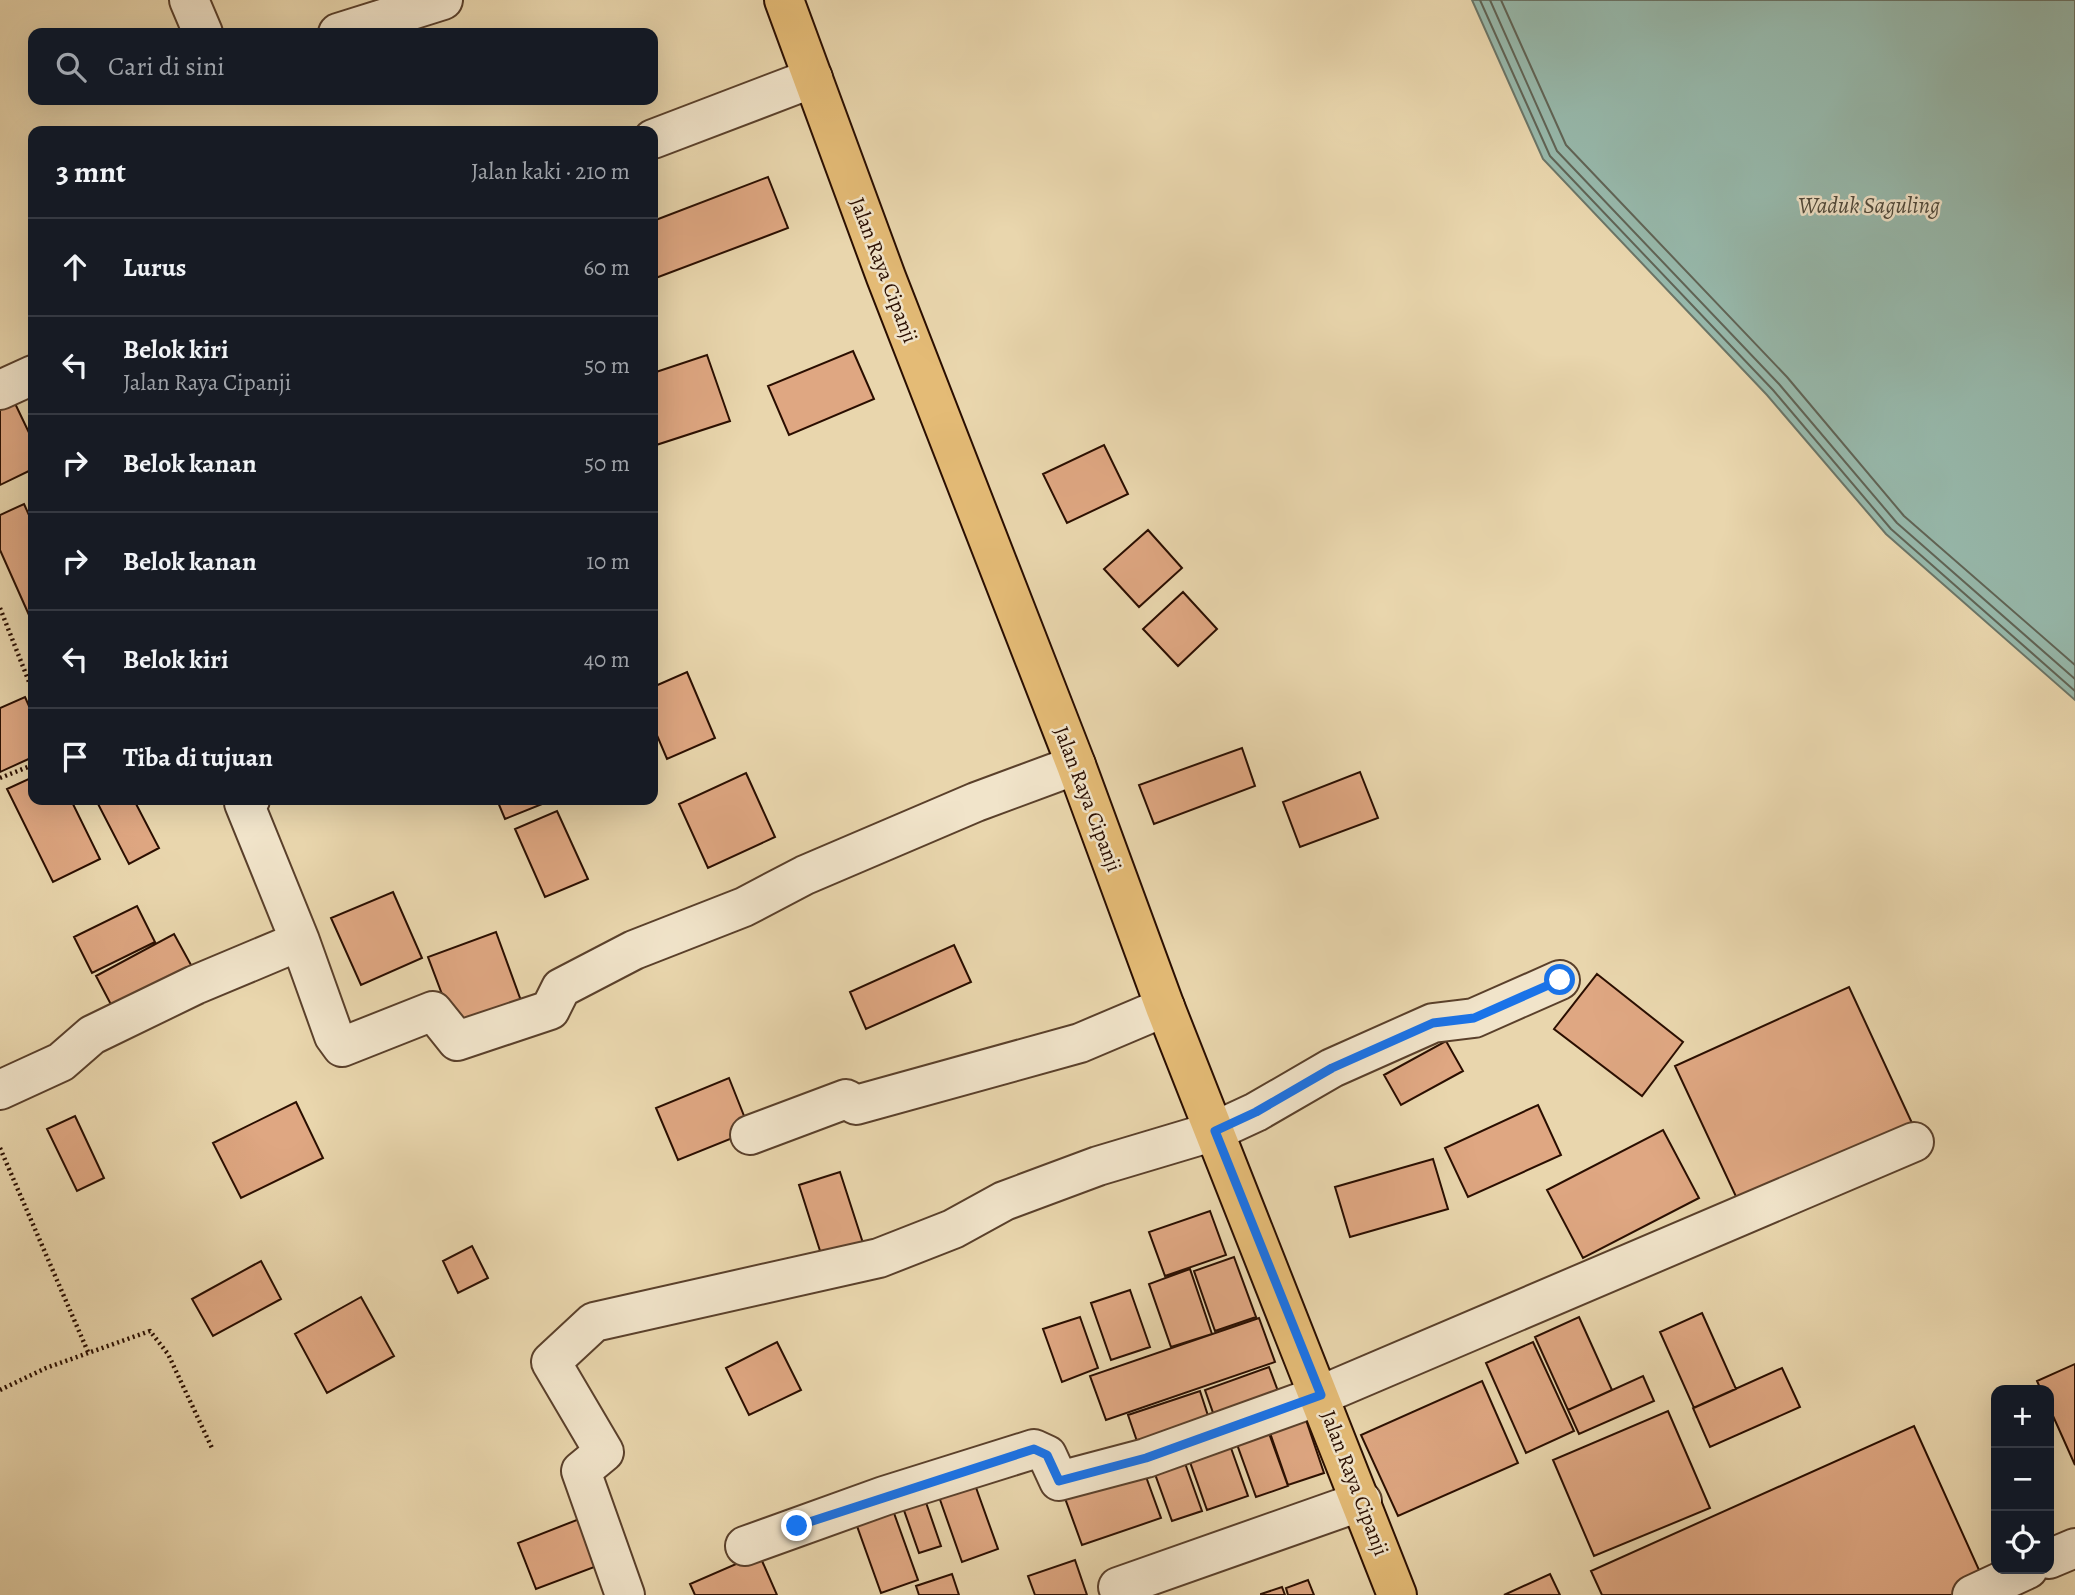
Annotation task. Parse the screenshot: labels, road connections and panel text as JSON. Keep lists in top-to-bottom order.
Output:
{
  "streets": {
    "main road": ["Jalan Raya Cipanji"]
  },
  "water": ["Waduk Saguling"],
  "page": {
    "search": "Cari di sini",
    "heading": ["3 mnt", "Jalan kaki · 210 m"],
    "list": [
      ["Lurus", "60 m"],
      ["Belok kiri", "Jalan Raya Cipanji", "50 m"],
      ["Belok kanan", "50 m"],
      ["Belok kanan", "10 m"],
      ["Belok kiri", "40 m"],
      "Tiba di tujuan"
    ],
    "map_buttons": ["+", "−"]
  }
}
